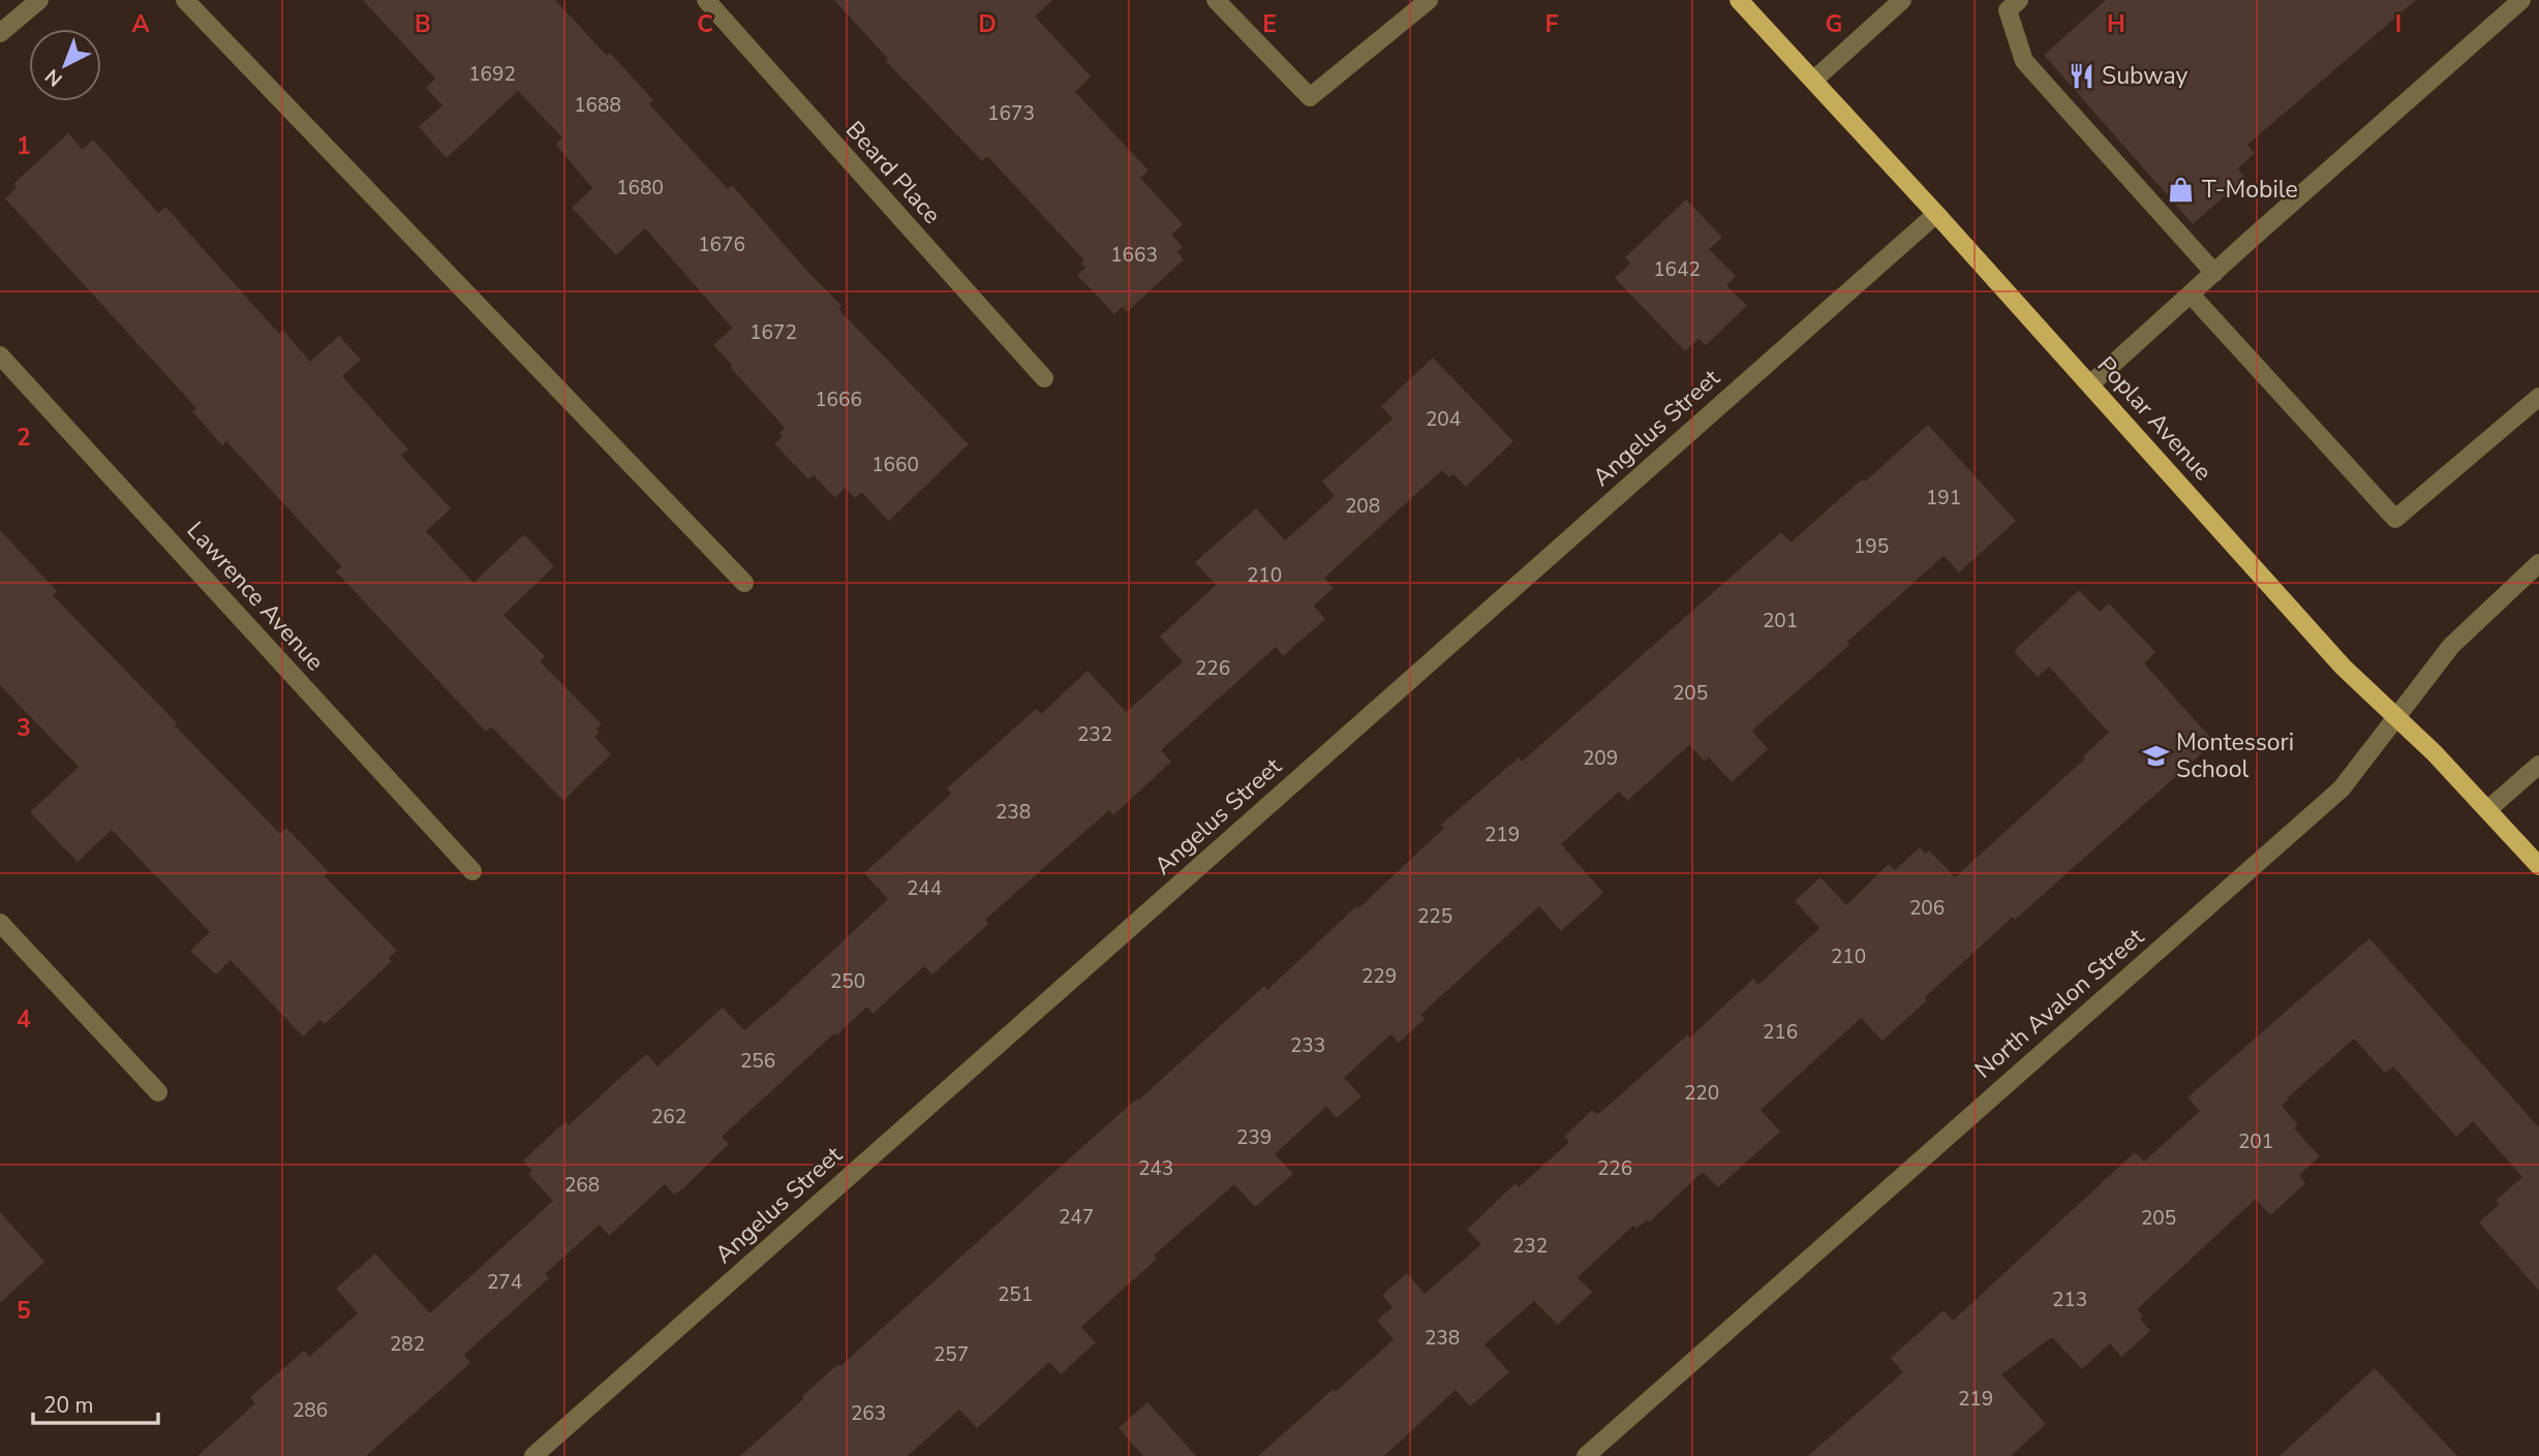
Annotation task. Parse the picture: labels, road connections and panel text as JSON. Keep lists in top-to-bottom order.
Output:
{
  "streets": {
    "main road": ["Poplar Avenue"],
    "street": [
      "Beard Place",
      "Angelus Street",
      "Lawrence Avenue",
      "North Avalon Street"
    ]
  },
  "crossings": [
    ["Poplar Avenue", "Angelus Street"],
    ["Poplar Avenue", "North Avalon Street"]
  ],
  "places": {
    "restaurant": ["Subway"],
    "shop": ["T-Mobile"],
    "school or university": ["Montessori School"]
  },
  "house_numbers": [
    "1692",
    "1688",
    "1673",
    "1680",
    "1676",
    "1663",
    "1642",
    "1672",
    "1666",
    "204",
    "1660",
    "191",
    "208",
    "195",
    "210",
    "201",
    "226",
    "205",
    "232",
    "209",
    "238",
    "219",
    "244",
    "206",
    "225",
    "210",
    "229",
    "250",
    "216",
    "233",
    "256",
    "220",
    "262",
    "239",
    "201",
    "243",
    "226",
    "268",
    "247",
    "205",
    "232",
    "274",
    "251",
    "213",
    "238",
    "282",
    "257",
    "219",
    "286",
    "263"
  ],
  "scale_bar": "20 m",
  "north": "bottom left",
  "grid": {
    "columns": [
      "A",
      "B",
      "C",
      "D",
      "E",
      "F",
      "G",
      "H",
      "I"
    ],
    "rows": [
      "1",
      "2",
      "3",
      "4",
      "5"
    ]
  }
}
